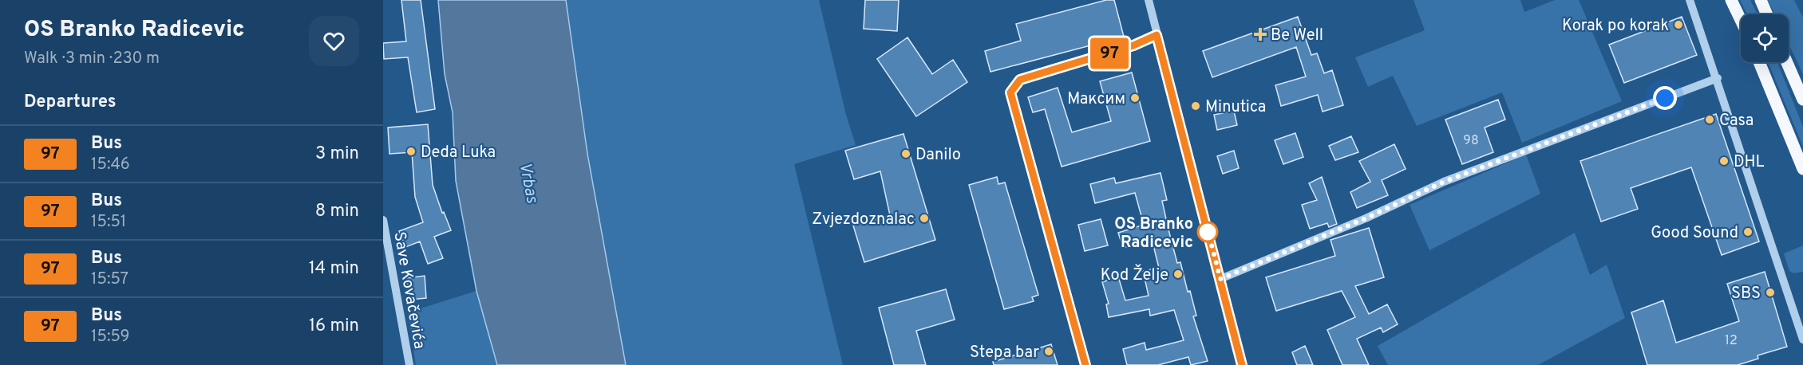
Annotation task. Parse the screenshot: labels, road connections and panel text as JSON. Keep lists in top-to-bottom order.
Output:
{
  "streets": {
    "street": ["Save Kovačevića"]
  },
  "water": ["Vrbas"],
  "places": {
    "other": [
      "Korak po korak",
      "Максим",
      "Minutica",
      "Casa",
      "Deda Luka",
      "Danilo",
      "DHL",
      "Zvjezdoznalac",
      "OS Branko Radicevic",
      "Good Sound",
      "Kod Želje",
      "SBS",
      "Stepa bar"
    ],
    "health": ["Be Well"]
  },
  "lines": ["bus line 97"],
  "house_numbers": ["98", "12"],
  "page": {
    "heading": [
      ["OS Branko Radicevic", "Walk · 3 min · 230 m"],
      "Departures"
    ],
    "on_map": "97",
    "list": [
      {
        "mark": "97",
        "name": "Bus",
        "note": "15:46",
        "value": "3 min"
      },
      {
        "mark": "97",
        "name": "Bus",
        "note": "15:51",
        "value": "8 min"
      },
      {
        "mark": "97",
        "name": "Bus",
        "note": "15:57",
        "value": "14 min"
      },
      {
        "mark": "97",
        "name": "Bus",
        "note": "15:59",
        "value": "16 min"
      }
    ]
  }
}
